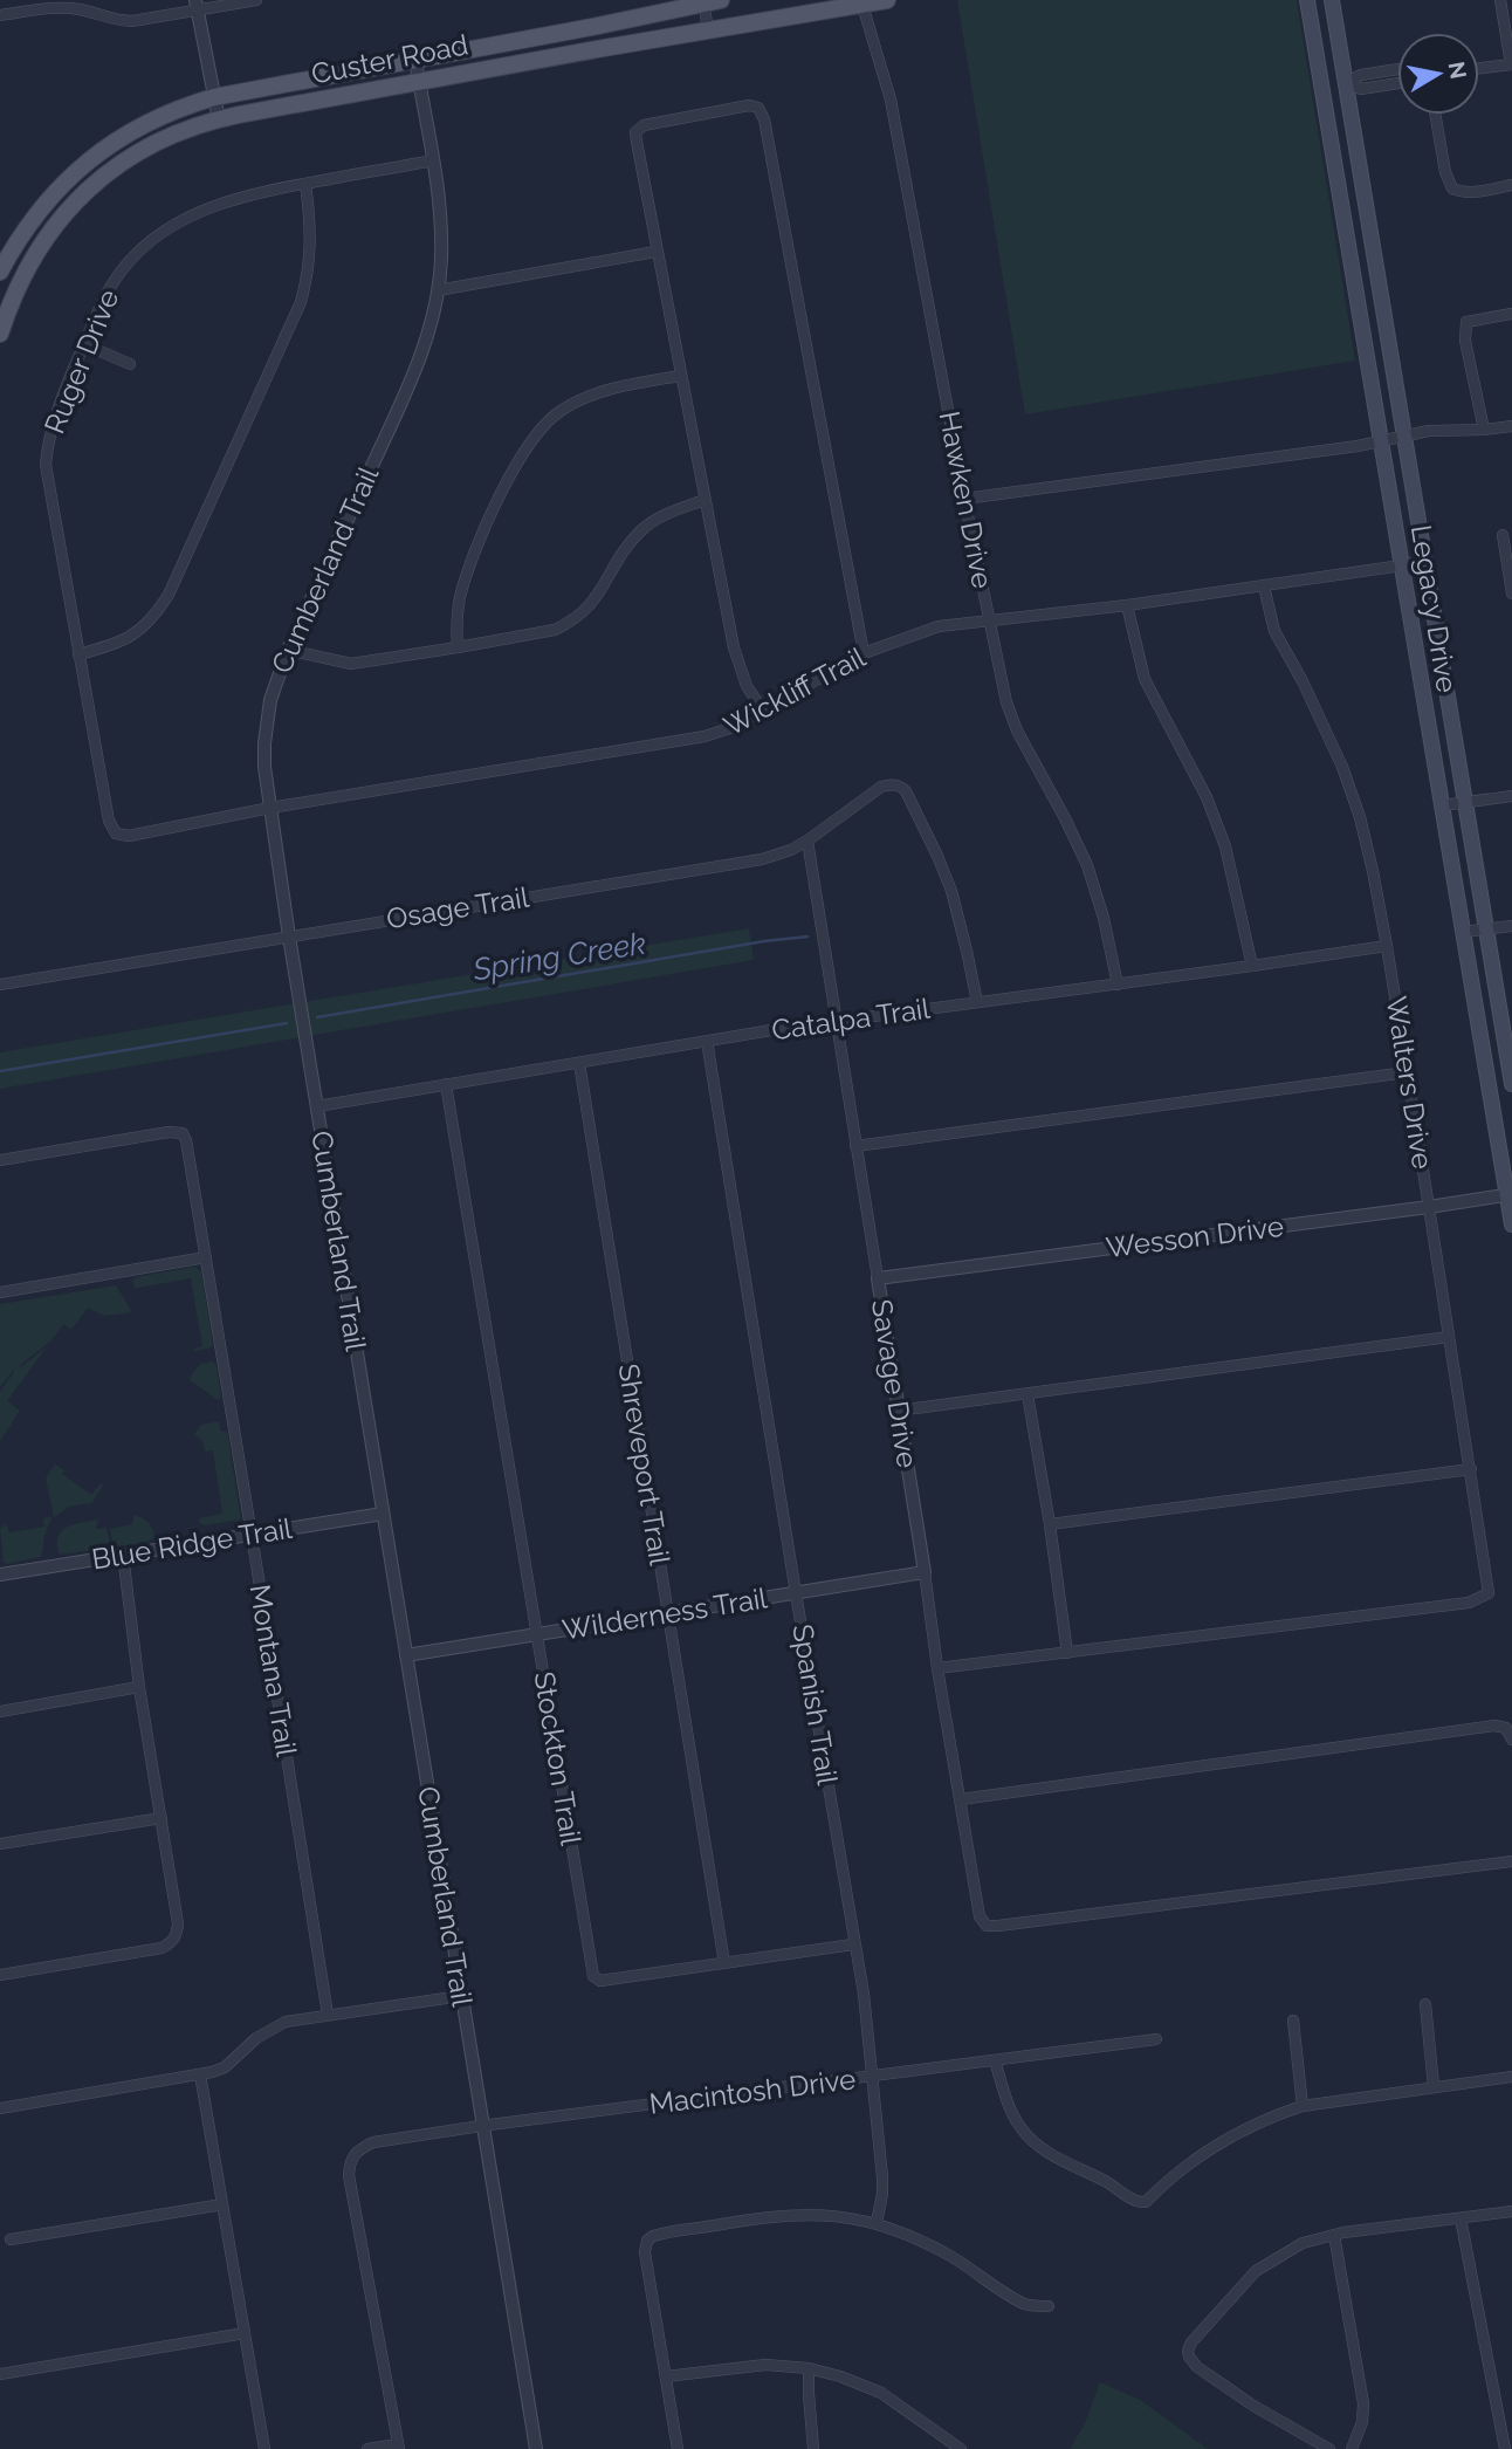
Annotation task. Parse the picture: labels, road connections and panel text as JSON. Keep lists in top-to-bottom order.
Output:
{
  "streets": {
    "main road": ["Custer Road", "Legacy Drive"],
    "street": [
      "Ruger Drive",
      "Hawken Drive",
      "Cumberland Trail",
      "Wickliff Trail",
      "Osage Trail",
      "Catalpa Trail",
      "Walters Drive",
      "Wesson Drive",
      "Savage Drive",
      "Shreveport Trail",
      "Blue Ridge Trail",
      "Wilderness Trail",
      "Montana Trail",
      "Spanish Trail",
      "Stockton Trail",
      "Macintosh Drive"
    ]
  },
  "crossings": [
    ["Custer Road", "Hawken Drive"],
    ["Custer Road", "Cumberland Trail"],
    ["Ruger Drive", "Cumberland Trail"],
    ["Ruger Drive", "Wickliff Trail"],
    ["Hawken Drive", "Wickliff Trail"],
    ["Hawken Drive", "Catalpa Trail"],
    ["Cumberland Trail", "Wickliff Trail"],
    ["Cumberland Trail", "Osage Trail"],
    ["Cumberland Trail", "Catalpa Trail"],
    ["Cumberland Trail", "Blue Ridge Trail"],
    ["Cumberland Trail", "Wilderness Trail"],
    ["Cumberland Trail", "Macintosh Drive"],
    ["Legacy Drive", "Wickliff Trail"],
    ["Legacy Drive", "Wesson Drive"],
    ["Wickliff Trail", "Walters Drive"],
    ["Osage Trail", "Catalpa Trail"],
    ["Osage Trail", "Savage Drive"],
    ["Catalpa Trail", "Walters Drive"],
    ["Catalpa Trail", "Savage Drive"],
    ["Catalpa Trail", "Shreveport Trail"],
    ["Catalpa Trail", "Spanish Trail"],
    ["Catalpa Trail", "Stockton Trail"],
    ["Walters Drive", "Wesson Drive"],
    ["Wesson Drive", "Savage Drive"],
    ["Savage Drive", "Wilderness Trail"],
    ["Shreveport Trail", "Wilderness Trail"],
    ["Shreveport Trail", "Stockton Trail"],
    ["Blue Ridge Trail", "Montana Trail"],
    ["Wilderness Trail", "Spanish Trail"],
    ["Wilderness Trail", "Stockton Trail"],
    ["Spanish Trail", "Stockton Trail"],
    ["Spanish Trail", "Macintosh Drive"]
  ],
  "water": ["Spring Creek"],
  "north": "right"
}
